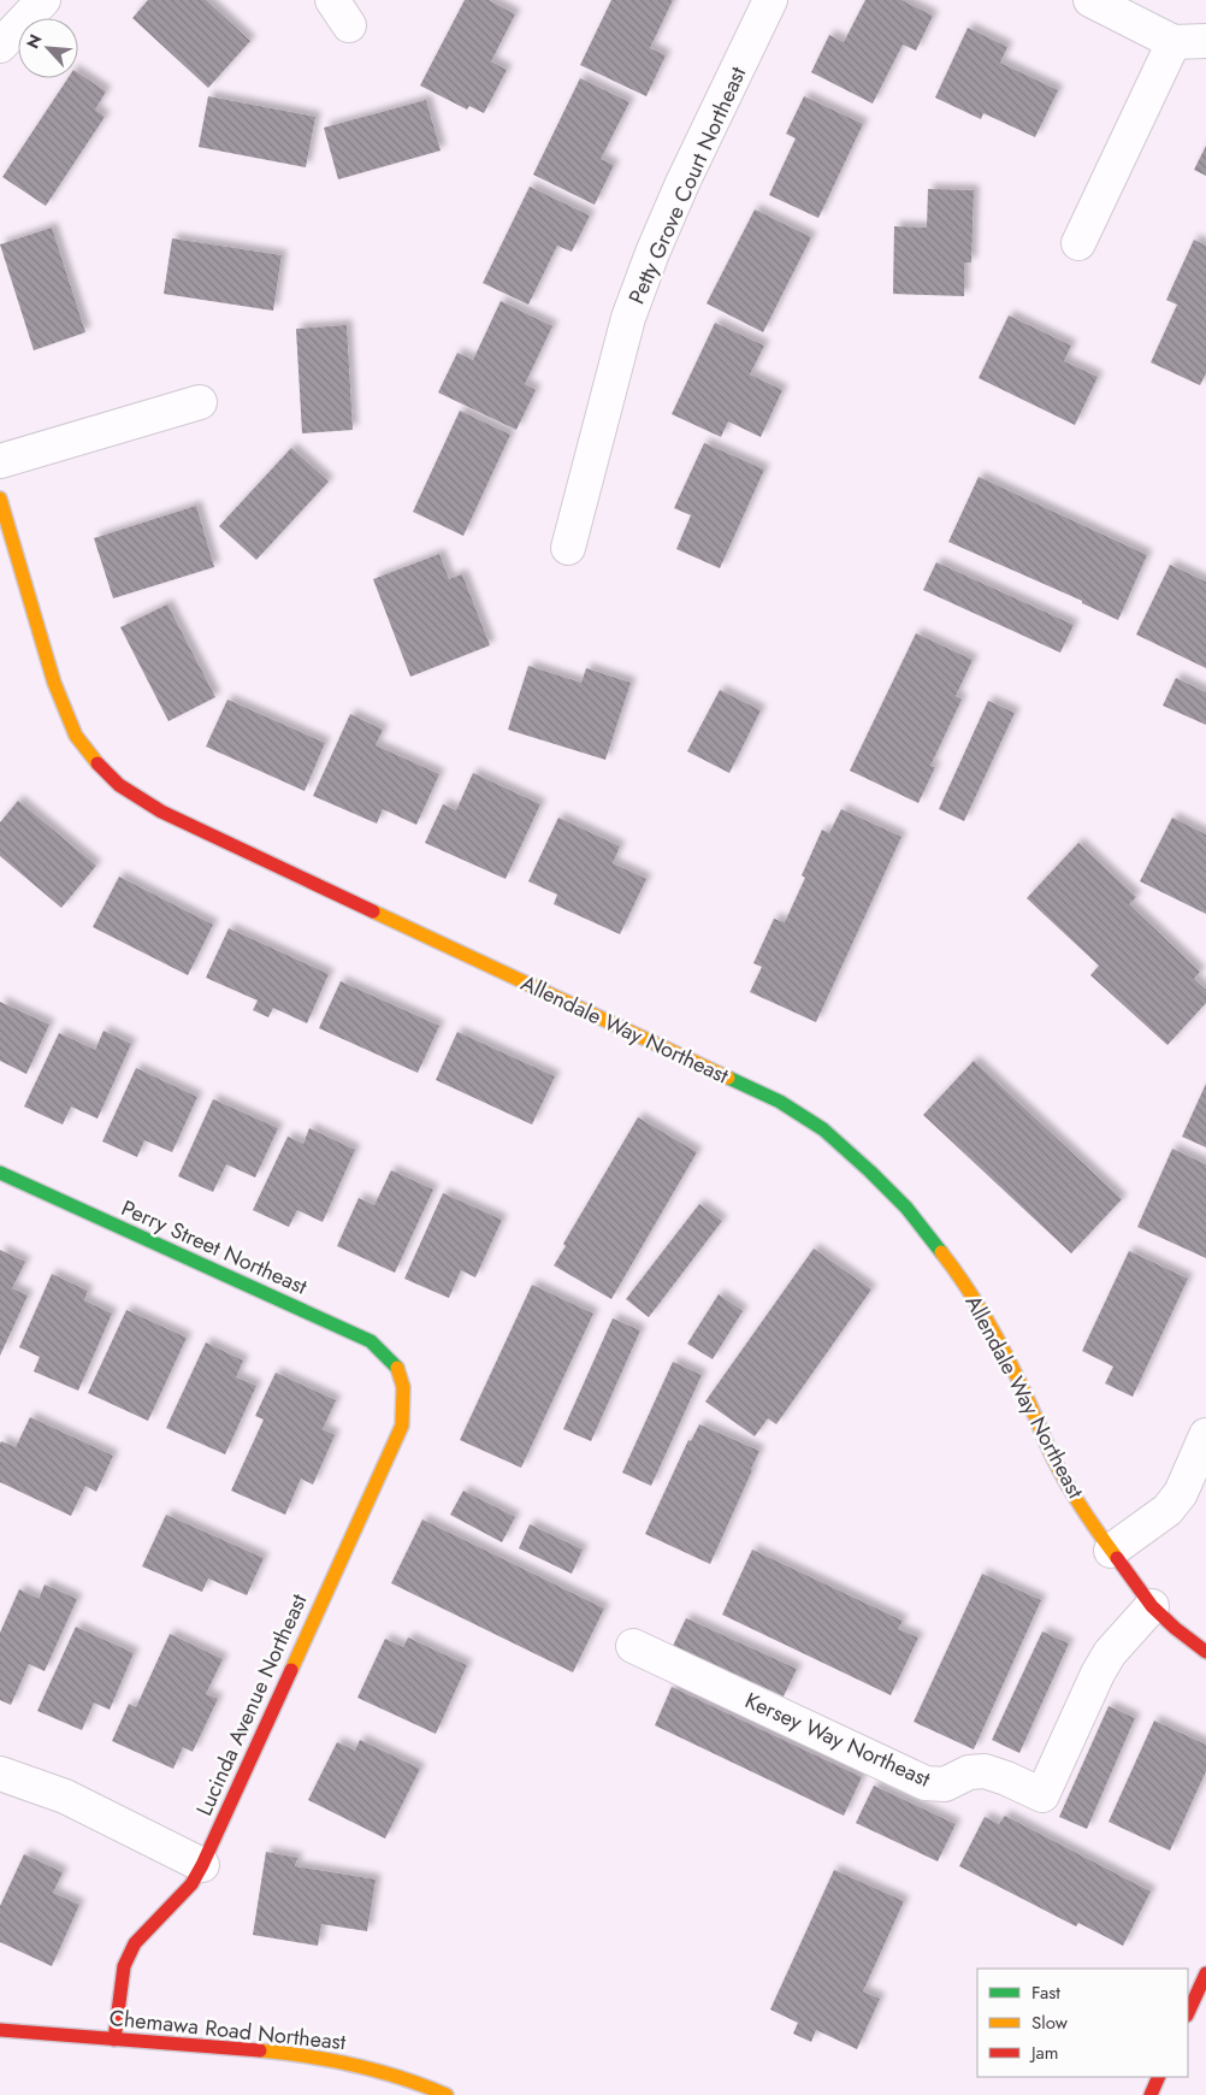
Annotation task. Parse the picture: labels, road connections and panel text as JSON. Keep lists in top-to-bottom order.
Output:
{
  "streets": {
    "street": [
      "Petty Grove Court Northeast",
      "Allendale Way Northeast",
      "Perry Street Northeast",
      "Lucinda Avenue Northeast",
      "Kersey Way Northeast",
      "Chemawa Road Northeast"
    ]
  },
  "crossings": [
    ["Allendale Way Northeast", "Kersey Way Northeast"],
    ["Perry Street Northeast", "Lucinda Avenue Northeast"],
    ["Lucinda Avenue Northeast", "Chemawa Road Northeast"]
  ],
  "legend": ["Fast", "Slow", "Jam"],
  "north": "top left"
}
